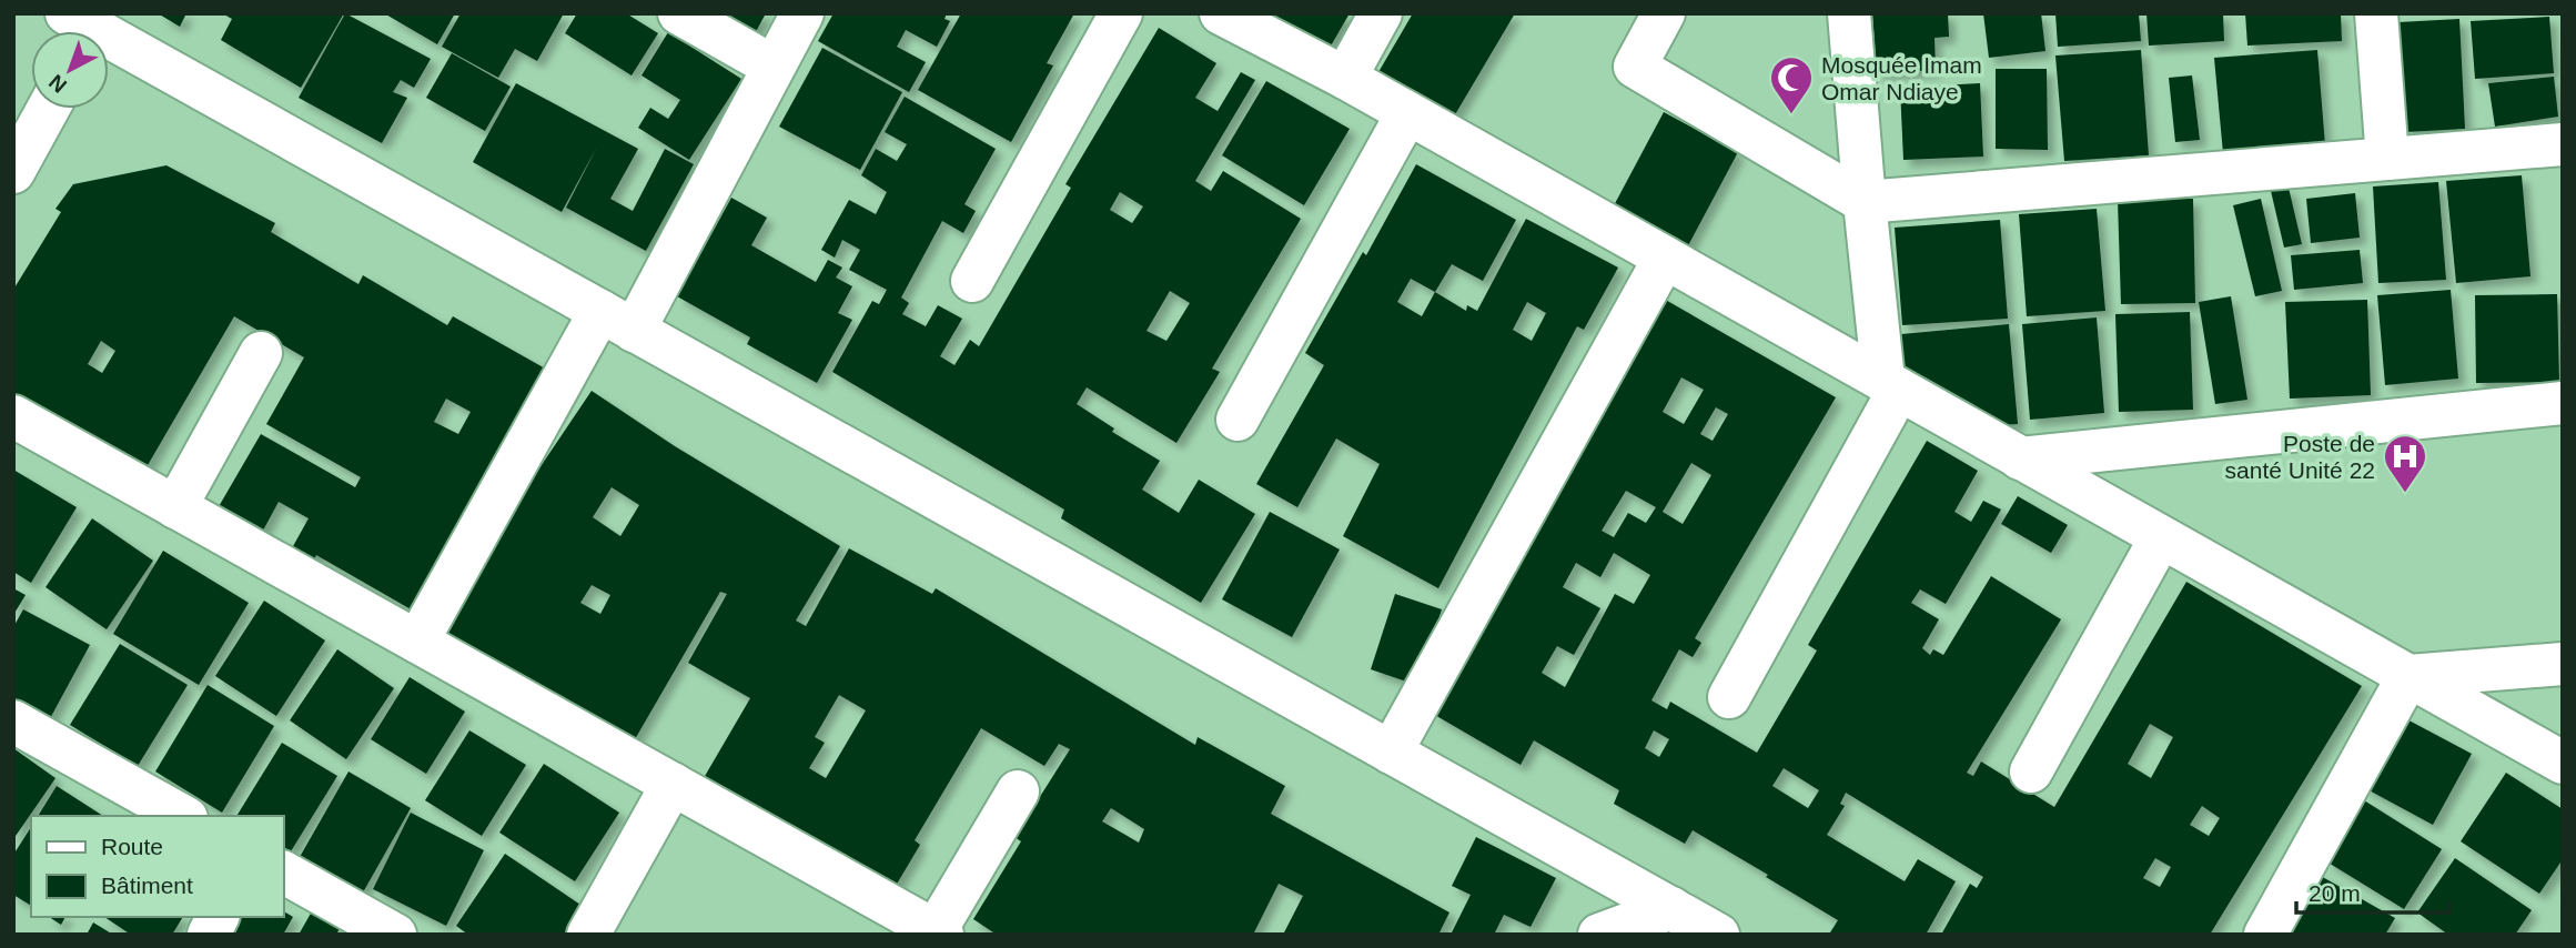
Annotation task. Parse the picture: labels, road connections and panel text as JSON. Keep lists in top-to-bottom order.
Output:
{
  "places": {
    "mosque": ["Mosquée Imam Omar Ndiaye"],
    "hospital": ["Poste de santé Unité 22"]
  },
  "legend": ["Route", "Bâtiment"],
  "scale_bar": "20 m",
  "north": "bottom left"
}
